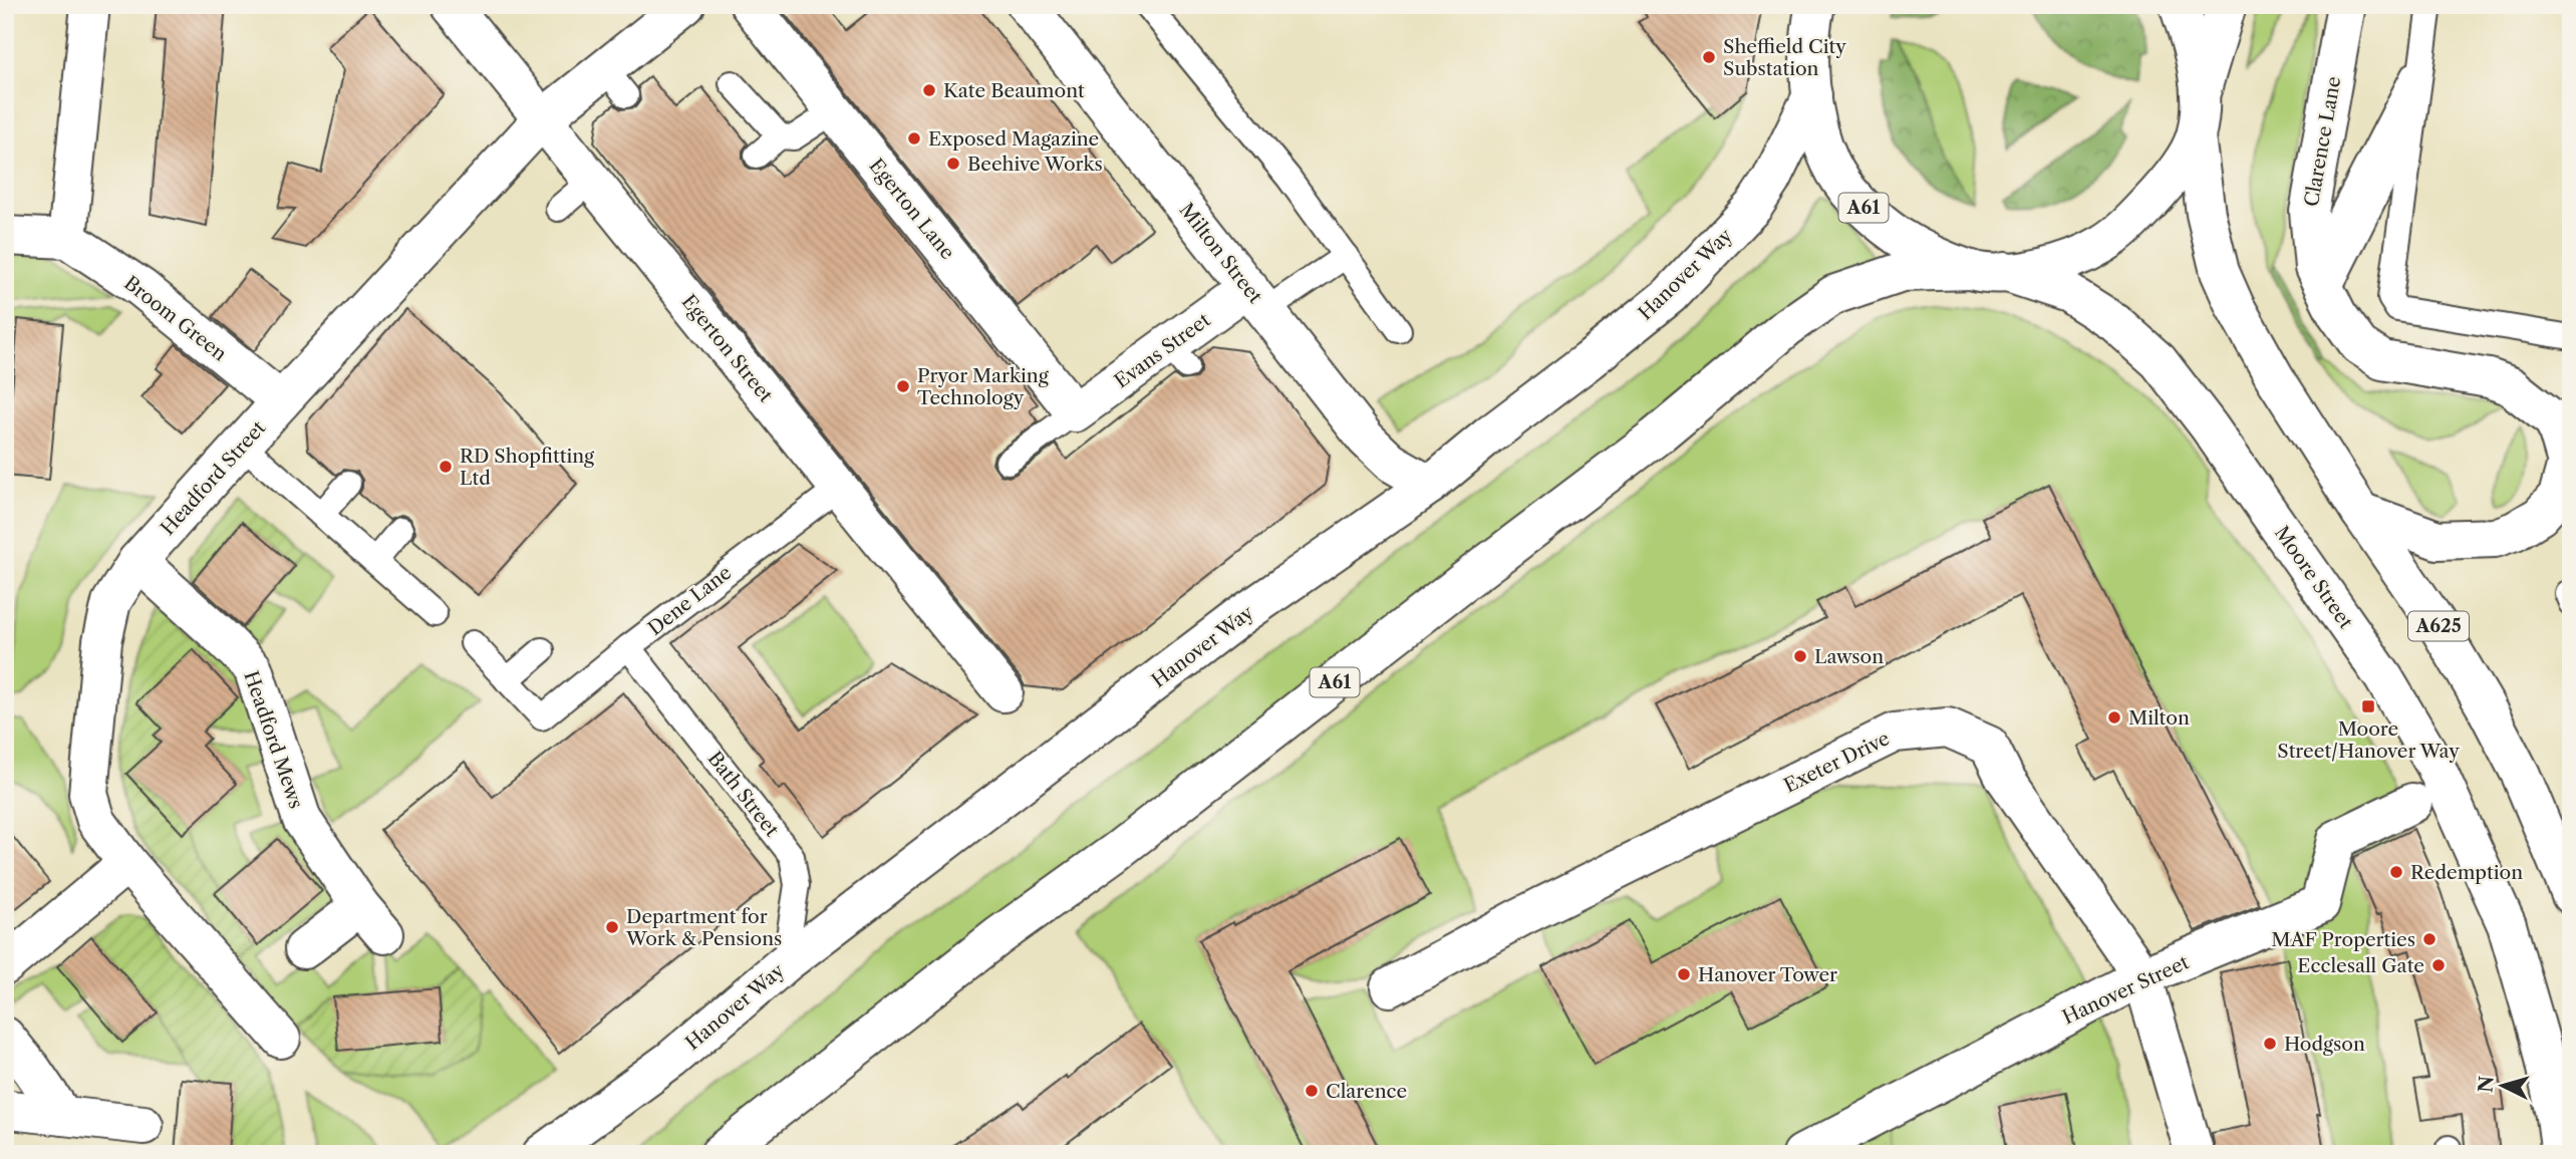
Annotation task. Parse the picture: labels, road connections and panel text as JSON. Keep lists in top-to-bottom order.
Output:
{
  "streets": {
    "main road": [
      "Clarence Lane",
      "A61",
      "Egerton Lane",
      "Milton Street",
      "Hanover Way",
      "Broom Green",
      "Egerton Street",
      "Evans Street",
      "Headford Street",
      "Moore Street",
      "A625",
      "Headford Mews",
      "Exeter Drive",
      "Hanover Street"
    ],
    "lane": ["Dene Lane", "Bath Street"]
  },
  "crossings": [
    ["Clarence Lane", "Moore Street"],
    ["A61", "Moore Street"],
    ["Egerton Lane", "Evans Street"],
    ["Milton Street", "Hanover Way"],
    ["Milton Street", "Evans Street"],
    ["Hanover Way", "Moore Street"],
    ["Hanover Way", "Bath Street"],
    ["Broom Green", "Headford Street"],
    ["Egerton Street", "Headford Street"],
    ["Egerton Street", "Dene Lane"],
    ["Headford Street", "Headford Mews"],
    ["Dene Lane", "Bath Street"],
    ["Exeter Drive", "Hanover Street"]
  ],
  "places": {
    "other": [
      "Sheffield City Substation",
      "Kate Beaumont",
      "Exposed Magazine",
      "Beehive Works",
      "Pryor Marking Technology",
      "RD Shopfitting Ltd",
      "Lawson",
      "Milton",
      "Redemption",
      "Department for Work & Pensions",
      "MAF Properties",
      "Ecclesall Gate",
      "Hanover Tower",
      "Hodgson",
      "Clarence"
    ],
    "transit": ["Moore Street/Hanover Way"]
  },
  "north": "left"
}
